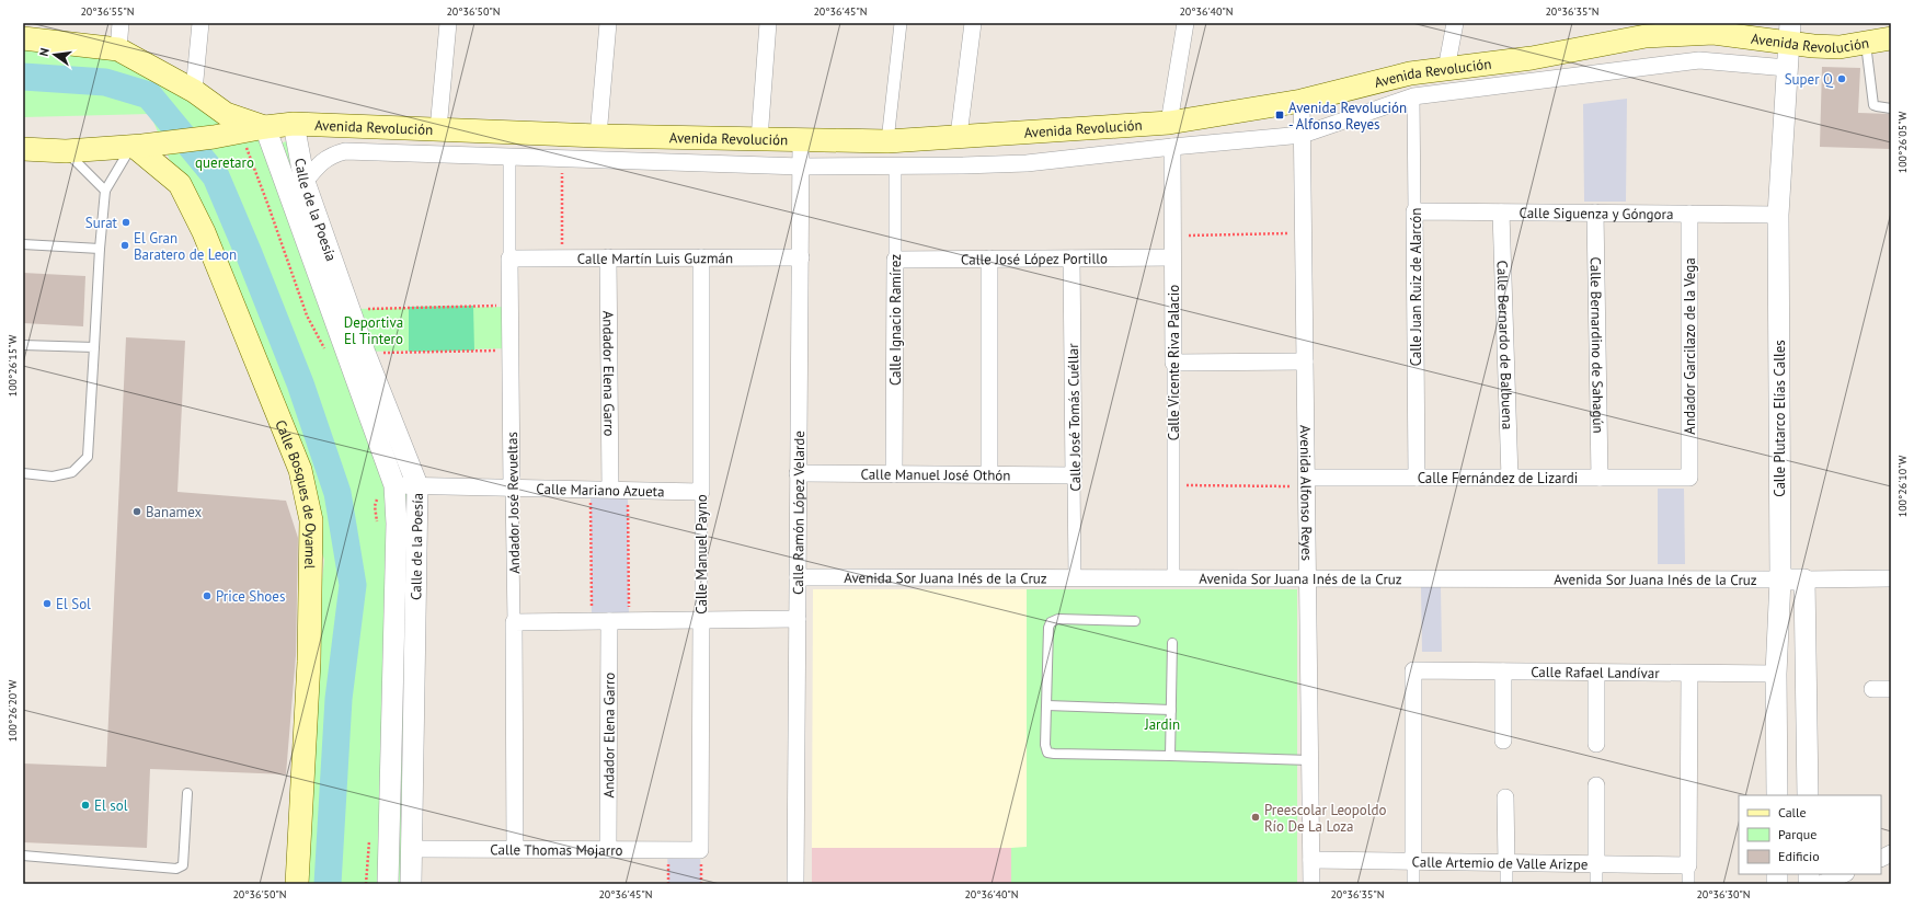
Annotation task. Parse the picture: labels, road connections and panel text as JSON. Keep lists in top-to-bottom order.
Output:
{
  "streets": {
    "main road": ["Avenida Revolución", "Calle Bosques de Oyamel"],
    "street": [
      "Calle de la Poesía",
      "Calle Siguenza y Góngora",
      "Calle Martín Luis Guzmán",
      "Calle José López Portillo",
      "Calle Juan Ruiz de Alarcón",
      "Calle Ignacio Ramírez",
      "Calle Bernardo de Balbuena",
      "Calle Bernardino de Sahagún",
      "Andador Garcilazo de la Vega",
      "Calle Vicente Riva Palacio",
      "Andador Elena Garro",
      "Calle José Tomás Cuéllar",
      "Calle Plutarco Elías Calles",
      "Calle Manuel José Othón",
      "Calle Fernández de Lizardi",
      "Calle Mariano Azueta",
      "Avenida Alfonso Reyes",
      "Andador José Revueltas",
      "Calle Ramón López Velarde",
      "Calle Manuel Payno",
      "Avenida Sor Juana Inés de la Cruz",
      "Calle Rafael Landívar",
      "Calle Thomas Mojarro",
      "Calle Artemio de Valle Arizpe"
    ]
  },
  "crossings": [
    ["Avenida Revolución", "Calle de la Poesía"],
    ["Avenida Revolución", "Calle Juan Ruiz de Alarcón"],
    ["Avenida Revolución", "Calle Ignacio Ramírez"],
    ["Avenida Revolución", "Calle Vicente Riva Palacio"],
    ["Avenida Revolución", "Calle Plutarco Elías Calles"],
    ["Avenida Revolución", "Avenida Alfonso Reyes"],
    ["Avenida Revolución", "Calle Bosques de Oyamel"],
    ["Avenida Revolución", "Andador José Revueltas"],
    ["Avenida Revolución", "Calle Ramón López Velarde"],
    ["Calle de la Poesía", "Calle Mariano Azueta"],
    ["Calle de la Poesía", "Calle Thomas Mojarro"],
    ["Calle Siguenza y Góngora", "Calle Juan Ruiz de Alarcón"],
    ["Calle Siguenza y Góngora", "Calle Bernardo de Balbuena"],
    ["Calle Siguenza y Góngora", "Calle Bernardino de Sahagún"],
    ["Calle Siguenza y Góngora", "Andador Garcilazo de la Vega"],
    ["Calle Siguenza y Góngora", "Calle Plutarco Elías Calles"],
    ["Calle Martín Luis Guzmán", "Andador Elena Garro"],
    ["Calle Martín Luis Guzmán", "Andador José Revueltas"],
    ["Calle Martín Luis Guzmán", "Calle Ramón López Velarde"],
    ["Calle Martín Luis Guzmán", "Calle Manuel Payno"],
    ["Calle José López Portillo", "Calle Ignacio Ramírez"],
    ["Calle José López Portillo", "Calle Vicente Riva Palacio"],
    ["Calle José López Portillo", "Calle José Tomás Cuéllar"],
    ["Calle Juan Ruiz de Alarcón", "Calle Fernández de Lizardi"],
    ["Calle Ignacio Ramírez", "Calle Manuel José Othón"],
    ["Calle Bernardo de Balbuena", "Calle Fernández de Lizardi"],
    ["Calle Bernardino de Sahagún", "Calle Fernández de Lizardi"],
    ["Andador Garcilazo de la Vega", "Calle Fernández de Lizardi"],
    ["Calle Vicente Riva Palacio", "Avenida Sor Juana Inés de la Cruz"],
    ["Andador Elena Garro", "Calle Mariano Azueta"],
    ["Andador Elena Garro", "Calle Thomas Mojarro"],
    ["Calle José Tomás Cuéllar", "Calle Manuel José Othón"],
    ["Calle José Tomás Cuéllar", "Avenida Sor Juana Inés de la Cruz"],
    ["Calle Plutarco Elías Calles", "Avenida Sor Juana Inés de la Cruz"],
    ["Calle Plutarco Elías Calles", "Calle Rafael Landívar"],
    ["Calle Manuel José Othón", "Calle Ramón López Velarde"],
    ["Calle Fernández de Lizardi", "Avenida Alfonso Reyes"],
    ["Calle Mariano Azueta", "Andador José Revueltas"],
    ["Calle Mariano Azueta", "Calle Manuel Payno"],
    ["Avenida Alfonso Reyes", "Avenida Sor Juana Inés de la Cruz"],
    ["Avenida Alfonso Reyes", "Calle Artemio de Valle Arizpe"],
    ["Andador José Revueltas", "Calle Thomas Mojarro"],
    ["Calle Ramón López Velarde", "Avenida Sor Juana Inés de la Cruz"],
    ["Calle Manuel Payno", "Calle Thomas Mojarro"],
    ["Calle Rafael Landívar", "Calle Artemio de Valle Arizpe"]
  ],
  "parks": ["queretaro", "Deportiva El Tintero", "Jardin"],
  "places": {
    "other": [
      "Super Q",
      "Surat",
      "El Gran Baratero de Leon",
      "Banamex",
      "Price Shoes",
      "El Sol",
      "El sol",
      "Preescolar Leopoldo Río De La Loza"
    ],
    "transit": ["Avenida Revolución - Alfonso Reyes"]
  },
  "legend": ["Calle", "Parque", "Edificio"],
  "north": "left",
  "coordinates": [
    "20°36'55\"N",
    "20°36'50\"N",
    "20°36'45\"N",
    "20°36'40\"N",
    "20°36'35\"N",
    "100°26'05\"W",
    "100°26'15\"W",
    "100°26'10\"W",
    "100°26'20\"W",
    "20°36'30\"N"
  ]
}
